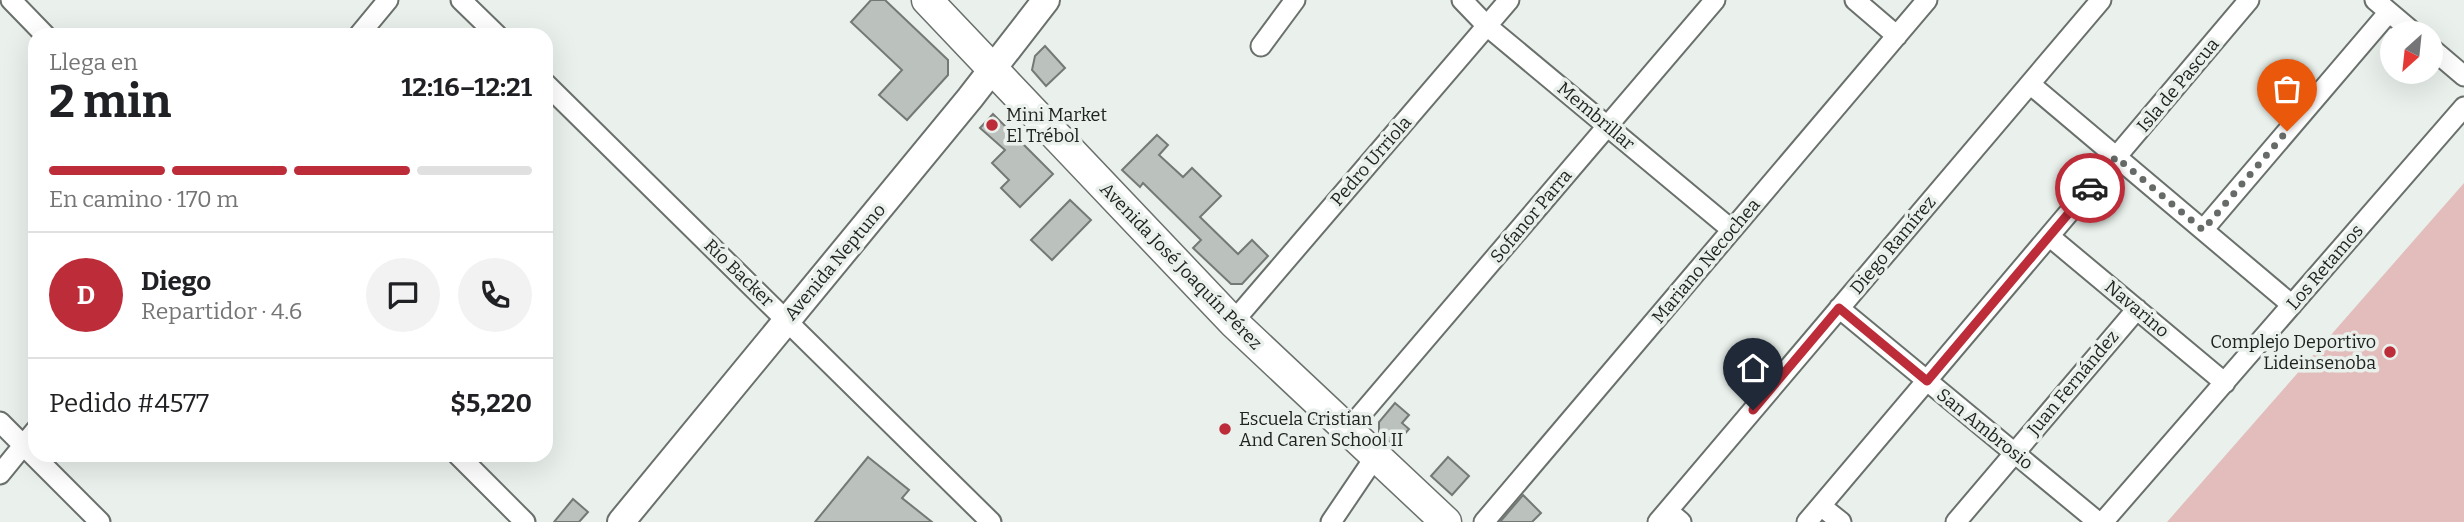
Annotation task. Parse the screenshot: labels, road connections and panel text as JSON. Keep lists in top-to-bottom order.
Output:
{
  "streets": {
    "main road": ["Avenida Neptuno", "Avenida José Joaquín Pérez"],
    "street": [
      "Isla de Pascua",
      "Membrillar",
      "Pedro Urriola",
      "Sofanor Parra",
      "Diego Ramírez",
      "Mariano Necochea",
      "Los Retamos",
      "Río Backer",
      "Navarino",
      "Juan Fernández",
      "San Ambrosio"
    ]
  },
  "crossings": [
    ["Isla de Pascua", "Navarino"],
    ["Isla de Pascua", "San Ambrosio"],
    ["Membrillar", "Pedro Urriola"],
    ["Membrillar", "Sofanor Parra"],
    ["Membrillar", "Mariano Necochea"],
    ["Pedro Urriola", "Avenida José Joaquín Pérez"],
    ["Sofanor Parra", "Avenida José Joaquín Pérez"],
    ["Diego Ramírez", "San Ambrosio"],
    ["Avenida Neptuno", "Avenida José Joaquín Pérez"],
    ["Avenida Neptuno", "Río Backer"],
    ["Los Retamos", "Navarino"],
    ["Los Retamos", "San Ambrosio"],
    ["Navarino", "Juan Fernández"],
    ["Juan Fernández", "San Ambrosio"]
  ],
  "places": ["Mini Market El Trébol", "Complejo Deportivo Lideinsenoba", "Escuela Cristian And Caren School II"],
  "north": "bottom left",
  "page": {
    "heading": ["2 min", "Llega en", "12:16–12:21"],
    "panel": [
      "Diego",
      "Repartidor · 4.6",
      "Pedido #4577",
      "$5,220"
    ],
    "bar": "En camino · 170 m",
    "round": "D"
  }
}
